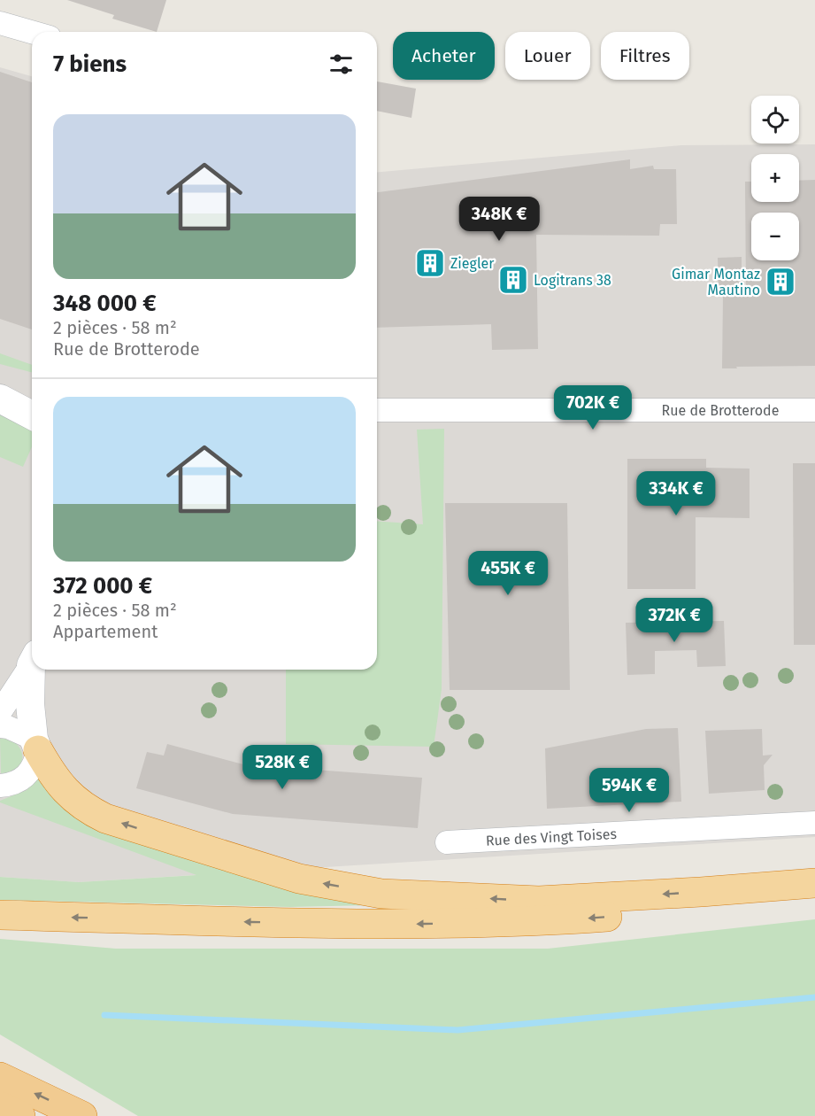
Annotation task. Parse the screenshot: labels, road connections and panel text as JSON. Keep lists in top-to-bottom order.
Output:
{
  "streets": {
    "street": ["Rue de Brotterode", "Rue des Vingt Toises"]
  },
  "places": {
    "building": ["Ziegler", "Logitrans 38", "Gimar Montaz Mautino"]
  },
  "page": {
    "chip": ["Acheter", "Louer", "Filtres"],
    "heading": "7 biens",
    "map_buttons": ["+", "−"],
    "list": [
      {
        "name": "348 000 €",
        "note": "2 pièces · 58 m² · Rue de Brotterode"
      },
      {
        "name": "372 000 €",
        "note": "2 pièces · 58 m² · Appartement"
      }
    ],
    "price": [
      "348K €",
      "702K €",
      "334K €",
      "455K €",
      "372K €",
      "528K €",
      "594K €"
    ]
  }
}
